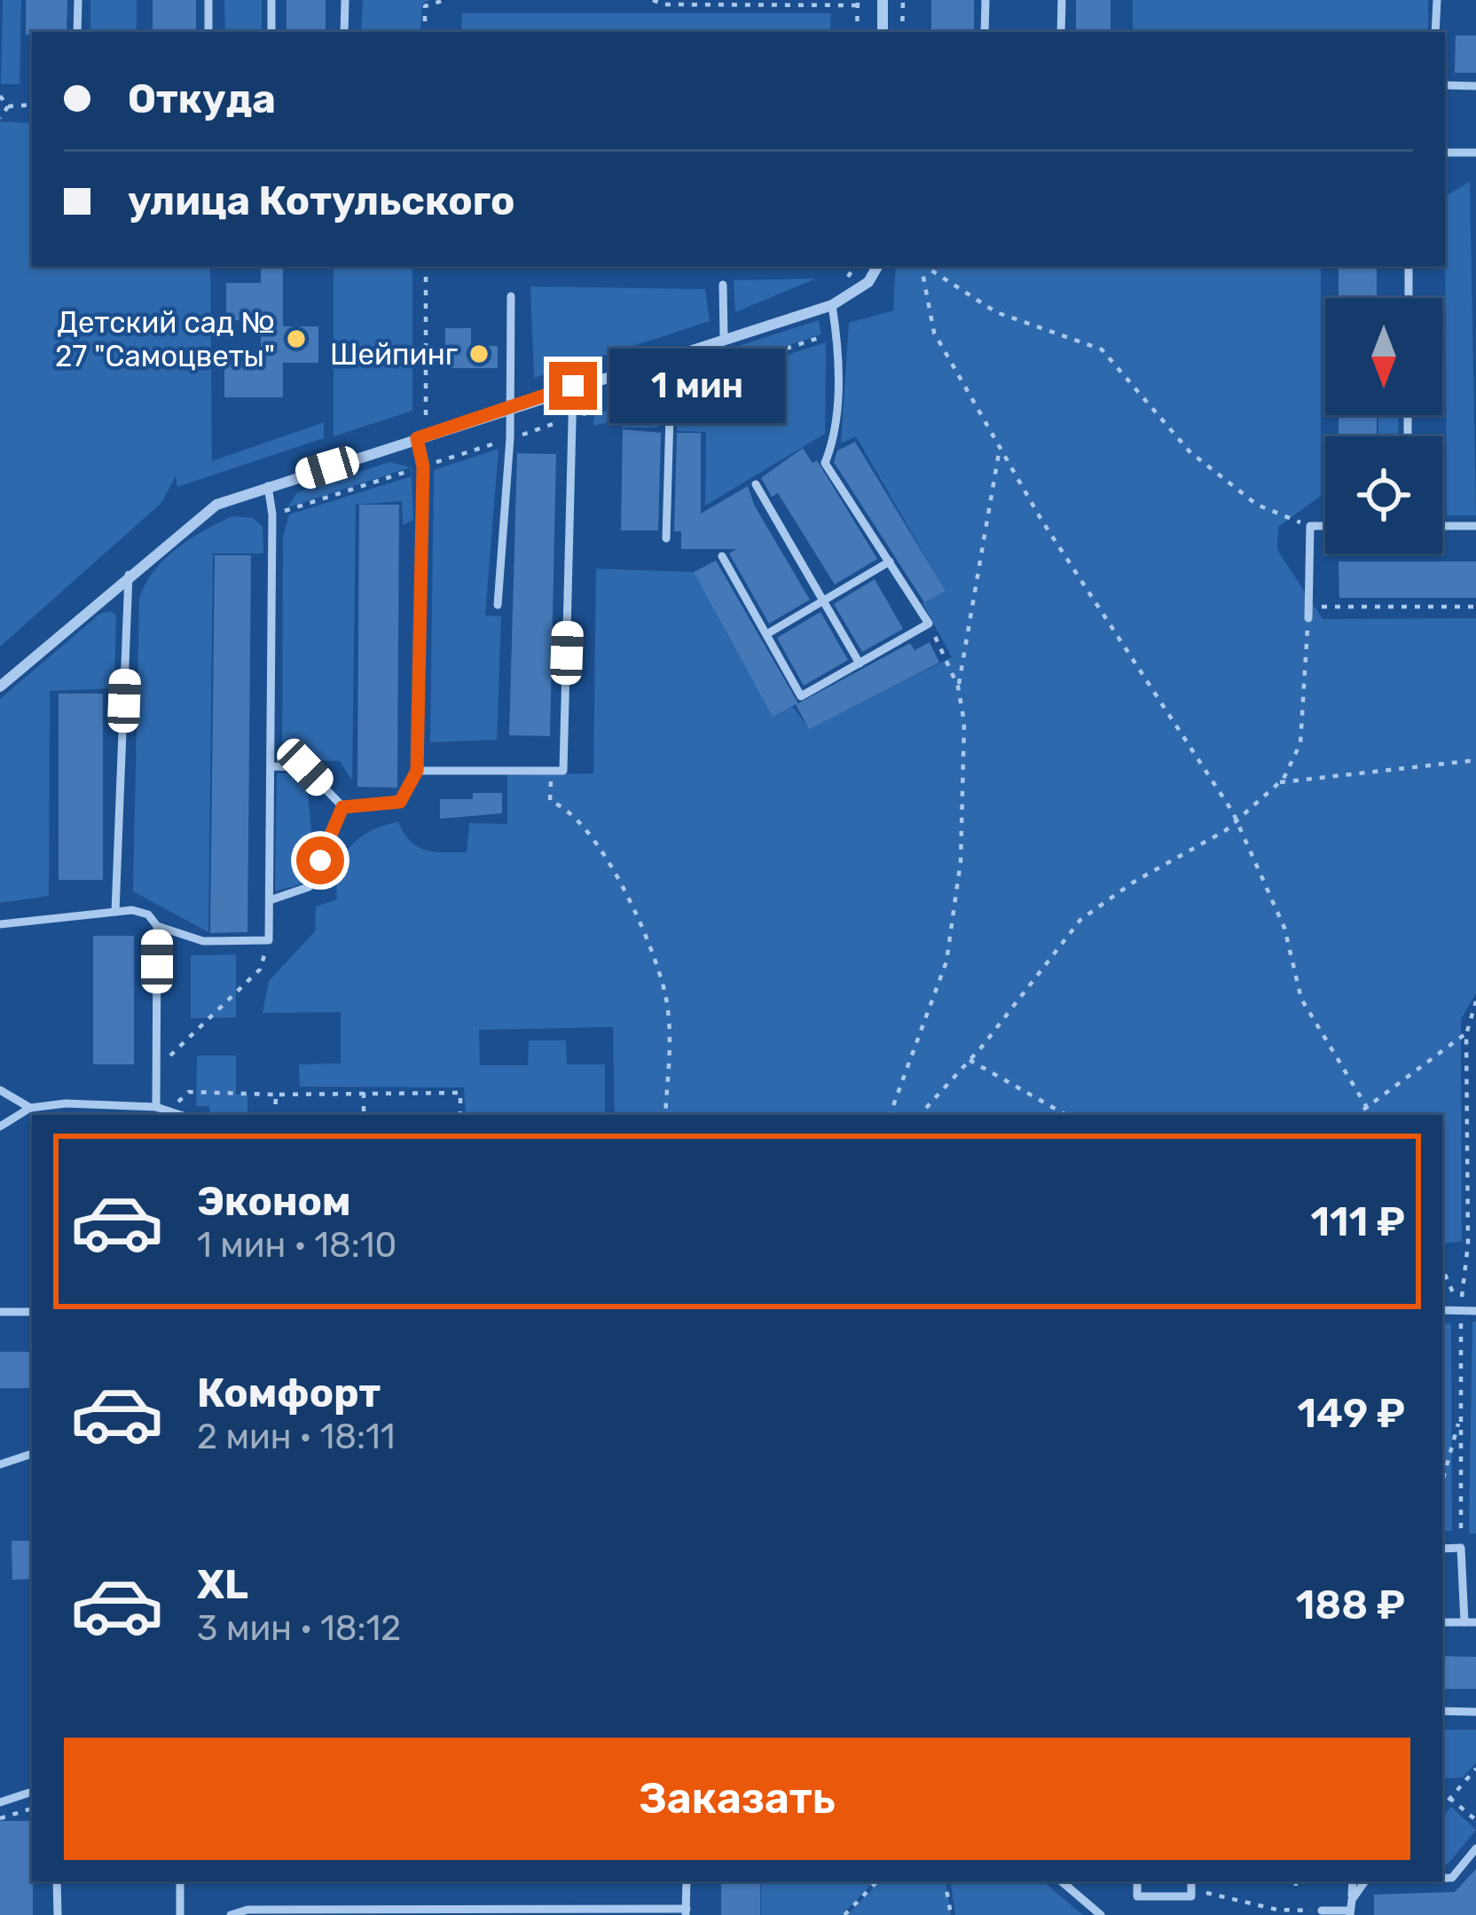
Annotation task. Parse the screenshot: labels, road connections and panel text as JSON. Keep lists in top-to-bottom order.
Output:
{
  "places": ["Детский сад № 27 \"Самоцветы\"", "Шейпинг"],
  "north": "bottom",
  "page": {
    "banner": ["Откуда", "улица Котульского"],
    "bubble": "1 мин",
    "list": [
      {
        "name": "Эконом",
        "note": "1 мин · 18:10",
        "value": "111 ₽"
      },
      {
        "name": "Комфорт",
        "note": "2 мин · 18:11",
        "value": "149 ₽"
      },
      {
        "name": "XL",
        "note": "3 мин · 18:12",
        "value": "188 ₽"
      }
    ],
    "buttons": "Заказать"
  }
}
